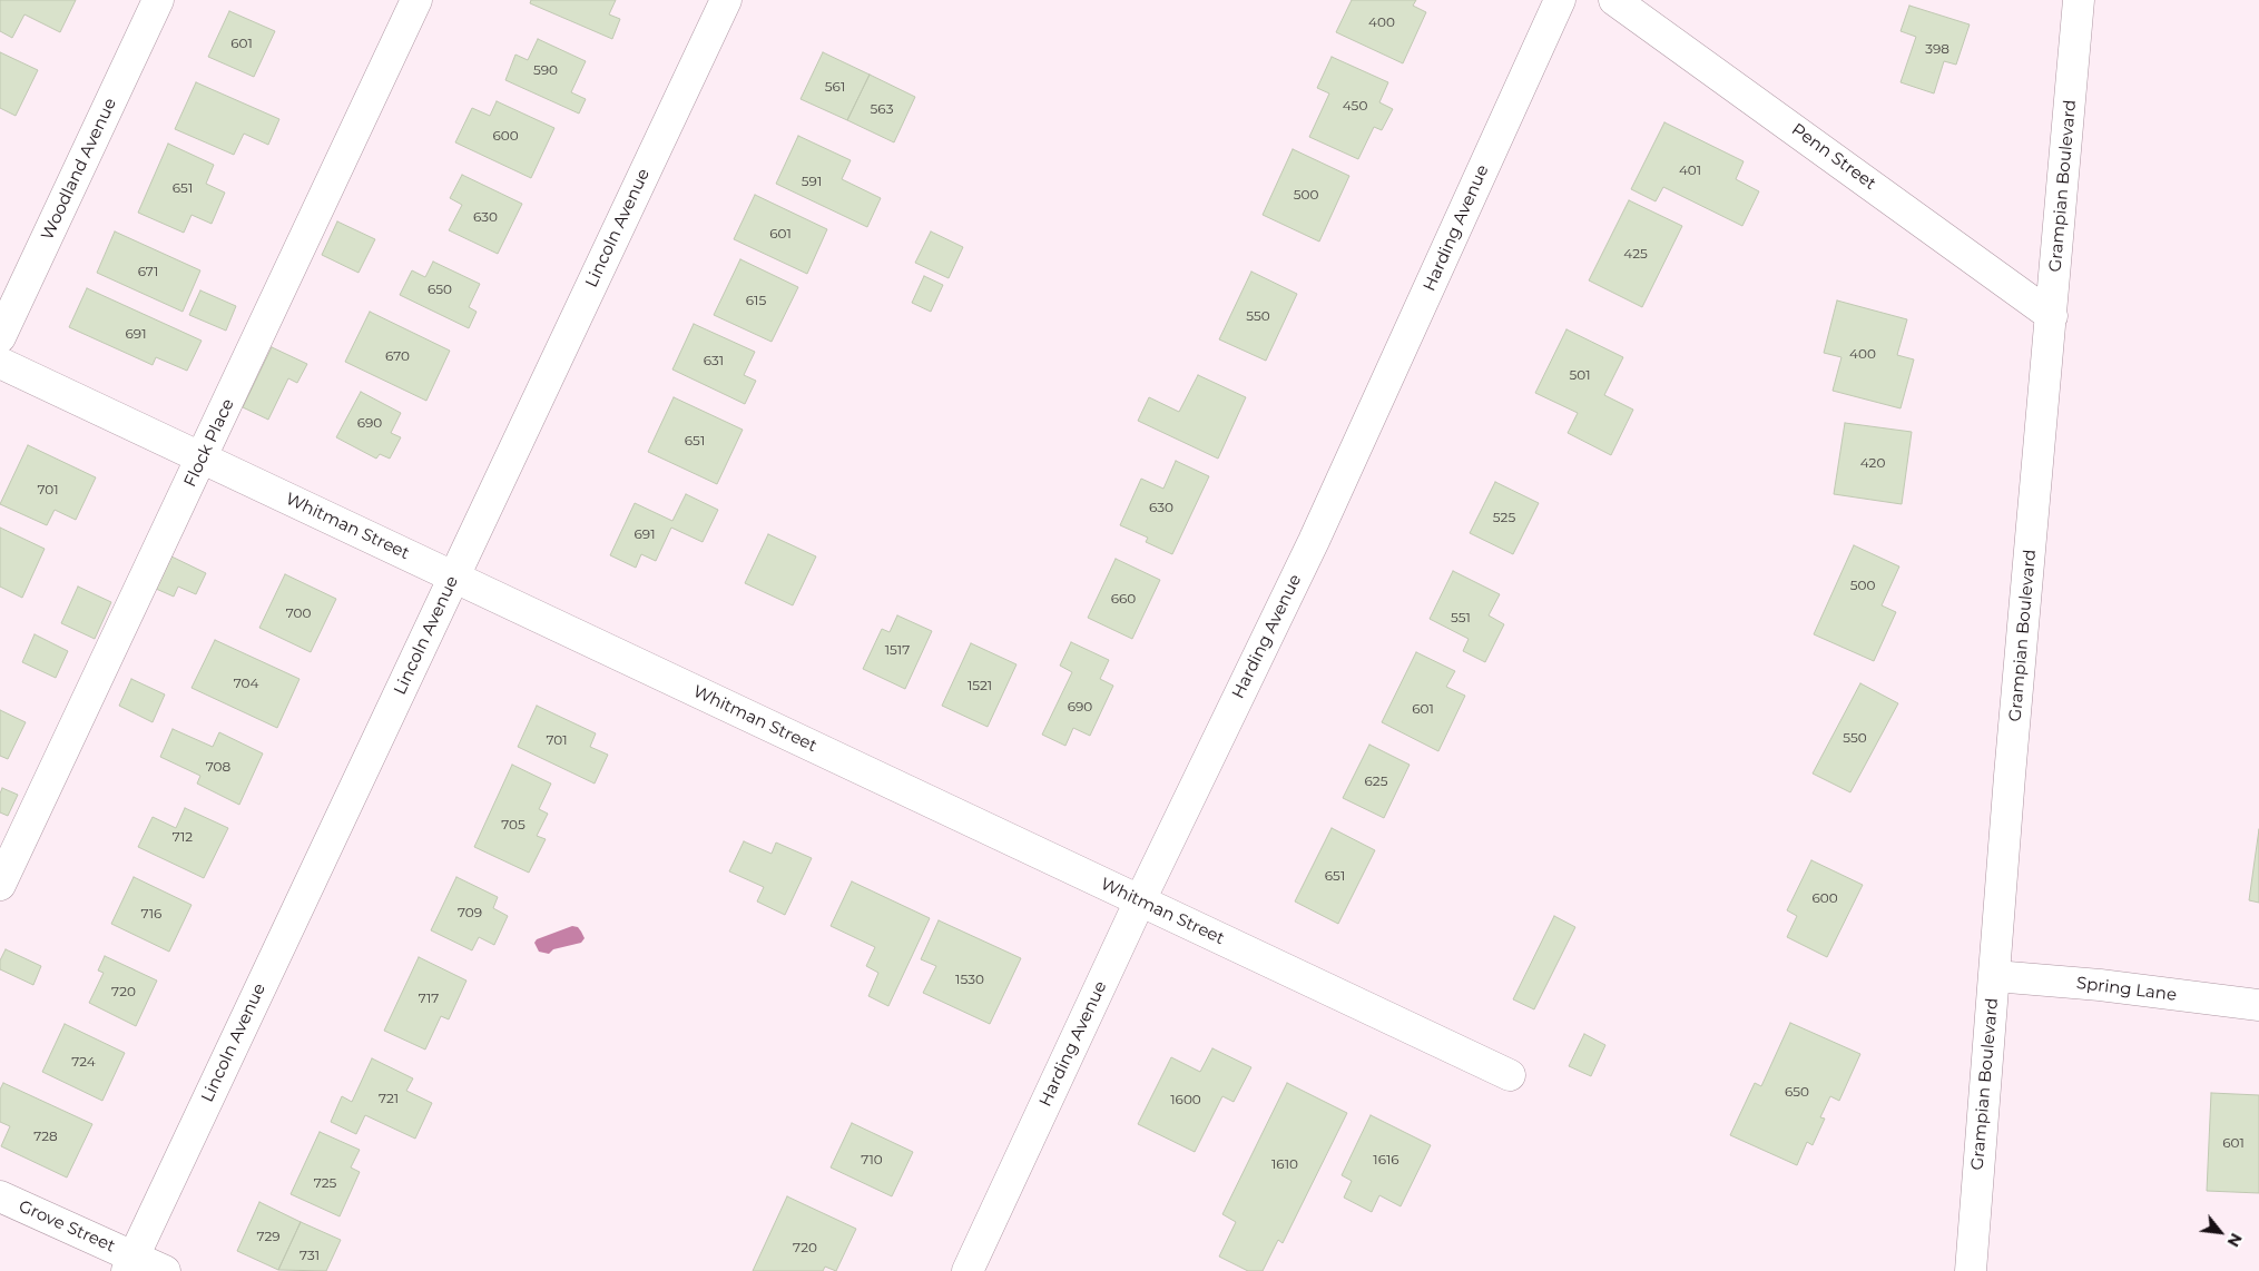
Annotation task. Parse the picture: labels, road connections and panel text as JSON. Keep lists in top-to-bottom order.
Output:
{
  "streets": {
    "street": [
      "Penn Street",
      "Woodland Avenue",
      "Grampian Boulevard",
      "Lincoln Avenue",
      "Harding Avenue",
      "Flock Place",
      "Whitman Street",
      "Spring Lane",
      "Grove Street"
    ]
  },
  "crossings": [
    ["Penn Street", "Grampian Boulevard"],
    ["Grampian Boulevard", "Spring Lane"],
    ["Lincoln Avenue", "Whitman Street"],
    ["Lincoln Avenue", "Grove Street"],
    ["Harding Avenue", "Whitman Street"],
    ["Flock Place", "Whitman Street"]
  ],
  "house_numbers": [
    "400",
    "601",
    "398",
    "590",
    "561",
    "450",
    "563",
    "600",
    "401",
    "591",
    "651",
    "500",
    "630",
    "601",
    "425",
    "671",
    "650",
    "615",
    "550",
    "691",
    "400",
    "670",
    "631",
    "501",
    "690",
    "651",
    "420",
    "701",
    "630",
    "525",
    "691",
    "500",
    "660",
    "700",
    "551",
    "1517",
    "704",
    "1521",
    "690",
    "601",
    "550",
    "701",
    "708",
    "625",
    "705",
    "712",
    "651",
    "600",
    "709",
    "716",
    "1530",
    "720",
    "717",
    "724",
    "650",
    "721",
    "1600",
    "728",
    "601",
    "710",
    "1616",
    "1610",
    "725",
    "729",
    "720",
    "731"
  ],
  "north": "bottom right"
}
